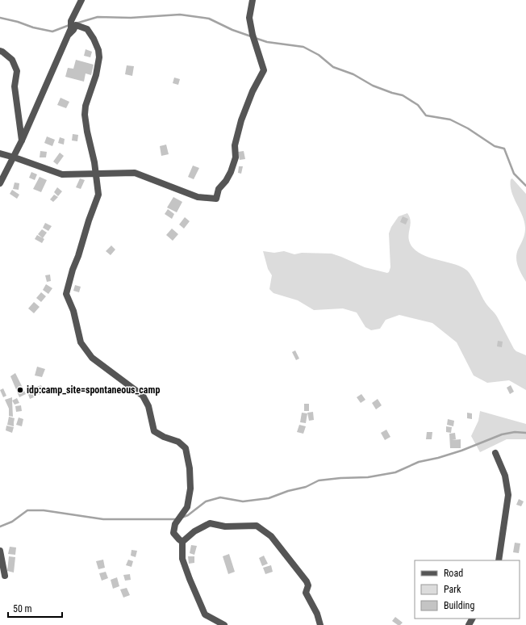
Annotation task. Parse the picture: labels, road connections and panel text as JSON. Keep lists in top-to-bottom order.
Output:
{
  "places": ["idp:camp_site=spontaneous_camp"],
  "legend": ["Road", "Park", "Building"],
  "scale_bar": "50 m"
}
